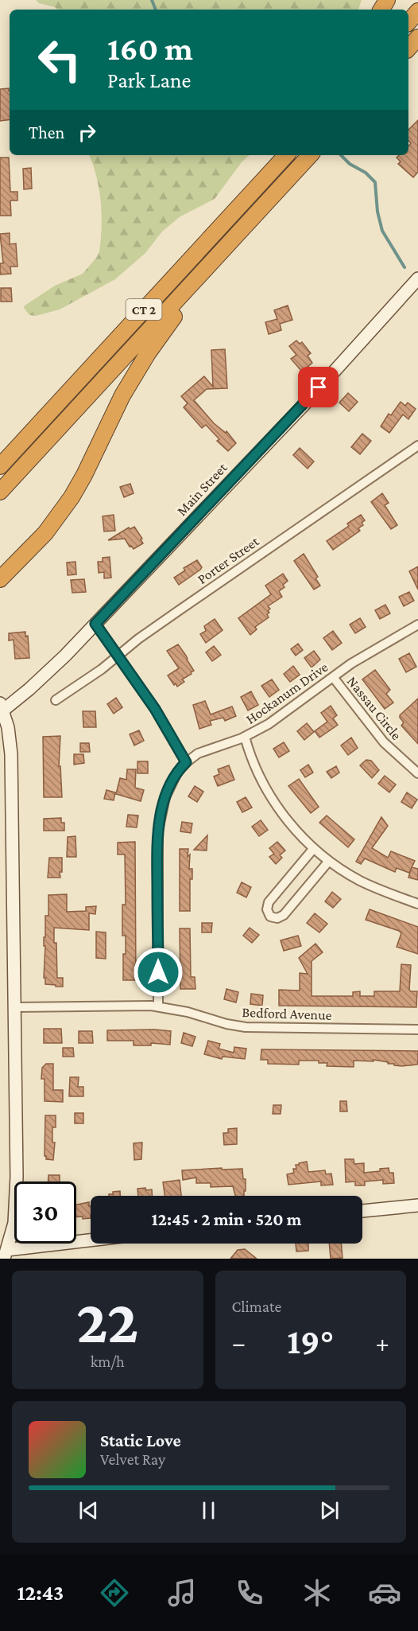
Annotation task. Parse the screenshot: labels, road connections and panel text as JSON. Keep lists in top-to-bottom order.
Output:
{
  "streets": {
    "highway": ["CT 2"],
    "main road": ["Main Street"],
    "street": [
      "Porter Street",
      "Hockanum Drive",
      "Nassau Circle",
      "Bedford Avenue"
    ]
  },
  "crossings": [
    ["Hockanum Drive", "Nassau Circle"],
    ["Hockanum Drive", "Bedford Avenue"]
  ],
  "page": {
    "turn": ["160 m", "Park Lane"],
    "then": "Then",
    "limit": "30",
    "trip": "12:45 · 2 min · 520 m",
    "tile": [
      ["22", "km/h"],
      "Climate"
    ],
    "heat": ["−", "19°", "+"],
    "song": ["Static Love", "Velvet Ray"],
    "tabs": "12:43"
  }
}
